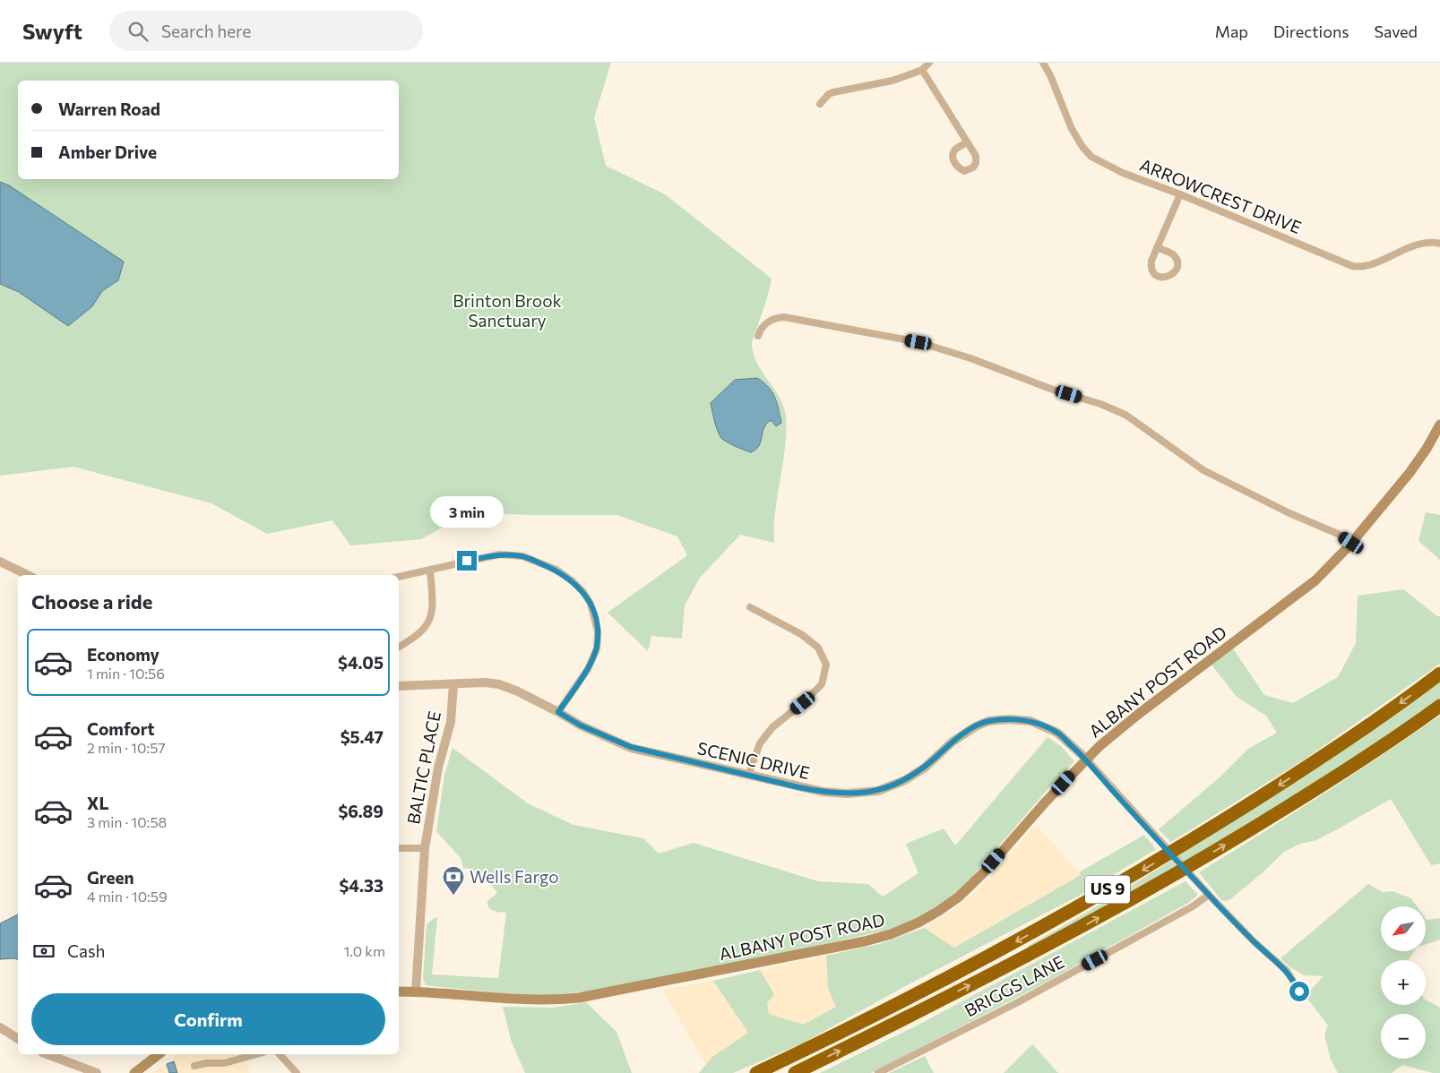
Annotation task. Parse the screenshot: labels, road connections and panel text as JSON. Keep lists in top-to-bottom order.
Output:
{
  "streets": {
    "highway": ["US 9"],
    "main road": ["ALBANY POST ROAD"],
    "street": [
      "ARROWCREST DRIVE",
      "SCENIC DRIVE",
      "BALTIC PLACE",
      "BRIGGS LANE"
    ]
  },
  "crossings": [
    ["ALBANY POST ROAD", "SCENIC DRIVE"],
    ["ALBANY POST ROAD", "BALTIC PLACE"],
    ["SCENIC DRIVE", "BALTIC PLACE"]
  ],
  "parks": ["Brinton Brook Sanctuary"],
  "places": {
    "bank": ["Wells Fargo"]
  },
  "north": "bottom left",
  "page": {
    "header": "Swyft",
    "search": "Search here",
    "nav": ["Map", "Directions", "Saved"],
    "banner": ["Warren Road", "Amber Drive"],
    "bubble": "3 min",
    "heading": "Choose a ride",
    "list": [
      {
        "name": "Economy",
        "note": "1 min · 10:56",
        "value": "$4.05"
      },
      {
        "name": "Comfort",
        "note": "2 min · 10:57",
        "value": "$5.47"
      },
      {
        "name": "XL",
        "note": "3 min · 10:58",
        "value": "$6.89"
      },
      {
        "name": "Green",
        "note": "4 min · 10:59",
        "value": "$4.33"
      }
    ],
    "map_buttons": ["+", "−"],
    "pay": ["Cash", "1.0 km"],
    "buttons": "Confirm"
  }
}
